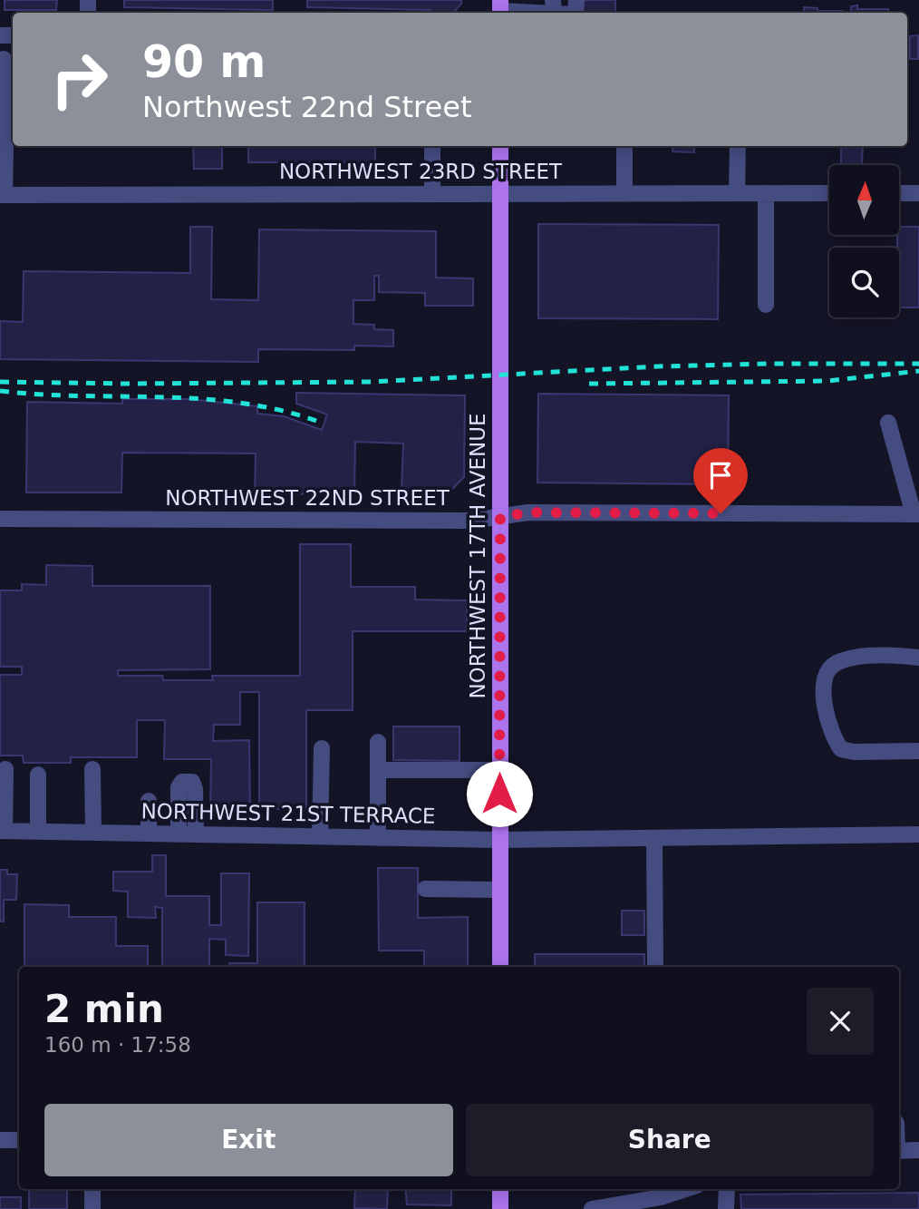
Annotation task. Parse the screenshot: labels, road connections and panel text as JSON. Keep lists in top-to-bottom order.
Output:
{
  "streets": {
    "main road": ["NORTHWEST 17TH AVENUE"],
    "street": ["NORTHWEST 23RD STREET", "NORTHWEST 22ND STREET", "NORTHWEST 21ST TERRACE"]
  },
  "crossings": [
    ["NORTHWEST 23RD STREET", "NORTHWEST 17TH AVENUE"],
    ["NORTHWEST 22ND STREET", "NORTHWEST 17TH AVENUE"],
    ["NORTHWEST 17TH AVENUE", "NORTHWEST 21ST TERRACE"]
  ],
  "north": "top",
  "page": {
    "turn": ["90 m", "Northwest 22nd Street"],
    "heading": ["2 min", "160 m · 17:58"],
    "buttons": ["Exit", "Share"]
  }
}
